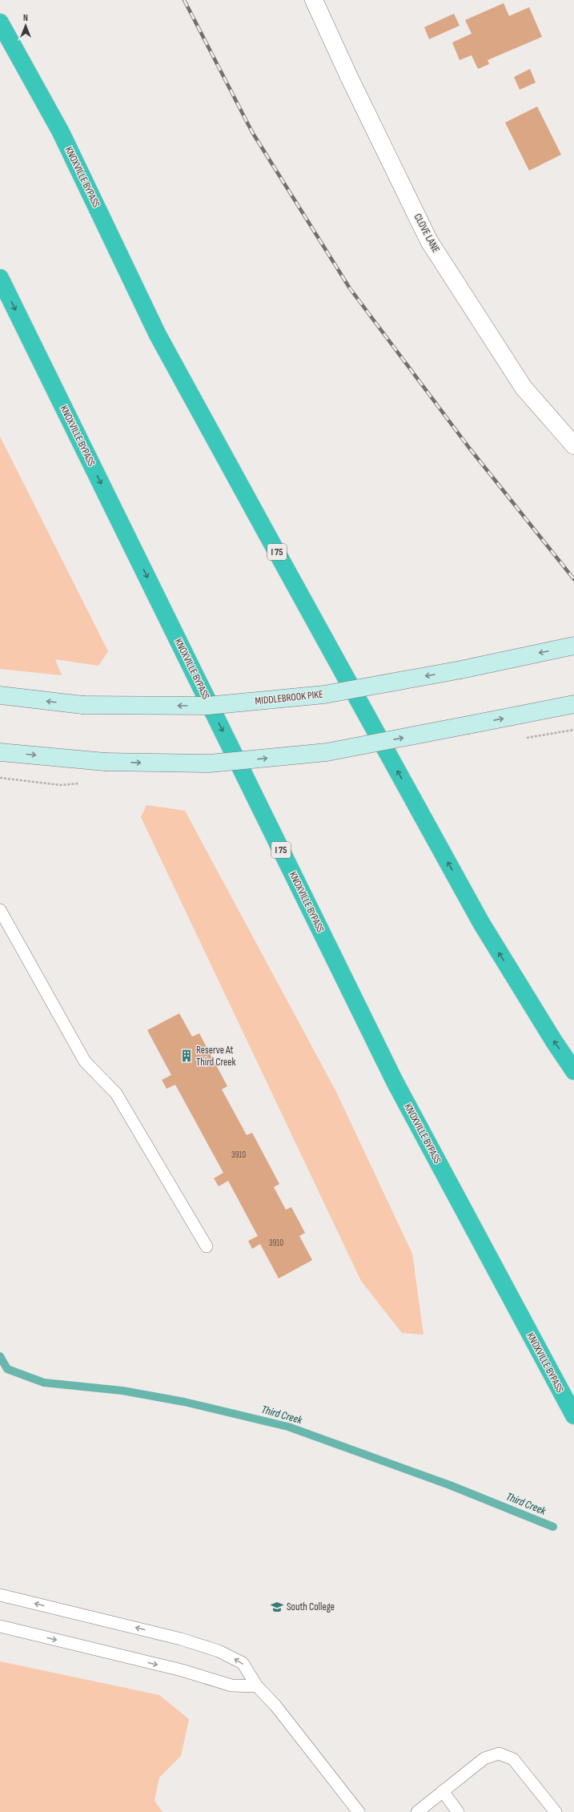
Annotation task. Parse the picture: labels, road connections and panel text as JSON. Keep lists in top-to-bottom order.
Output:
{
  "streets": {
    "highway": ["KNOXVILLE BYPASS", "I 75"],
    "main road": ["MIDDLEBROOK PIKE"],
    "street": ["CLOVE LANE"]
  },
  "water": ["Third Creek"],
  "places": {
    "building": ["Reserve At Third Creek"],
    "school or university": ["South College"]
  },
  "house_numbers": ["3910", "3910"],
  "north": "top"
}
